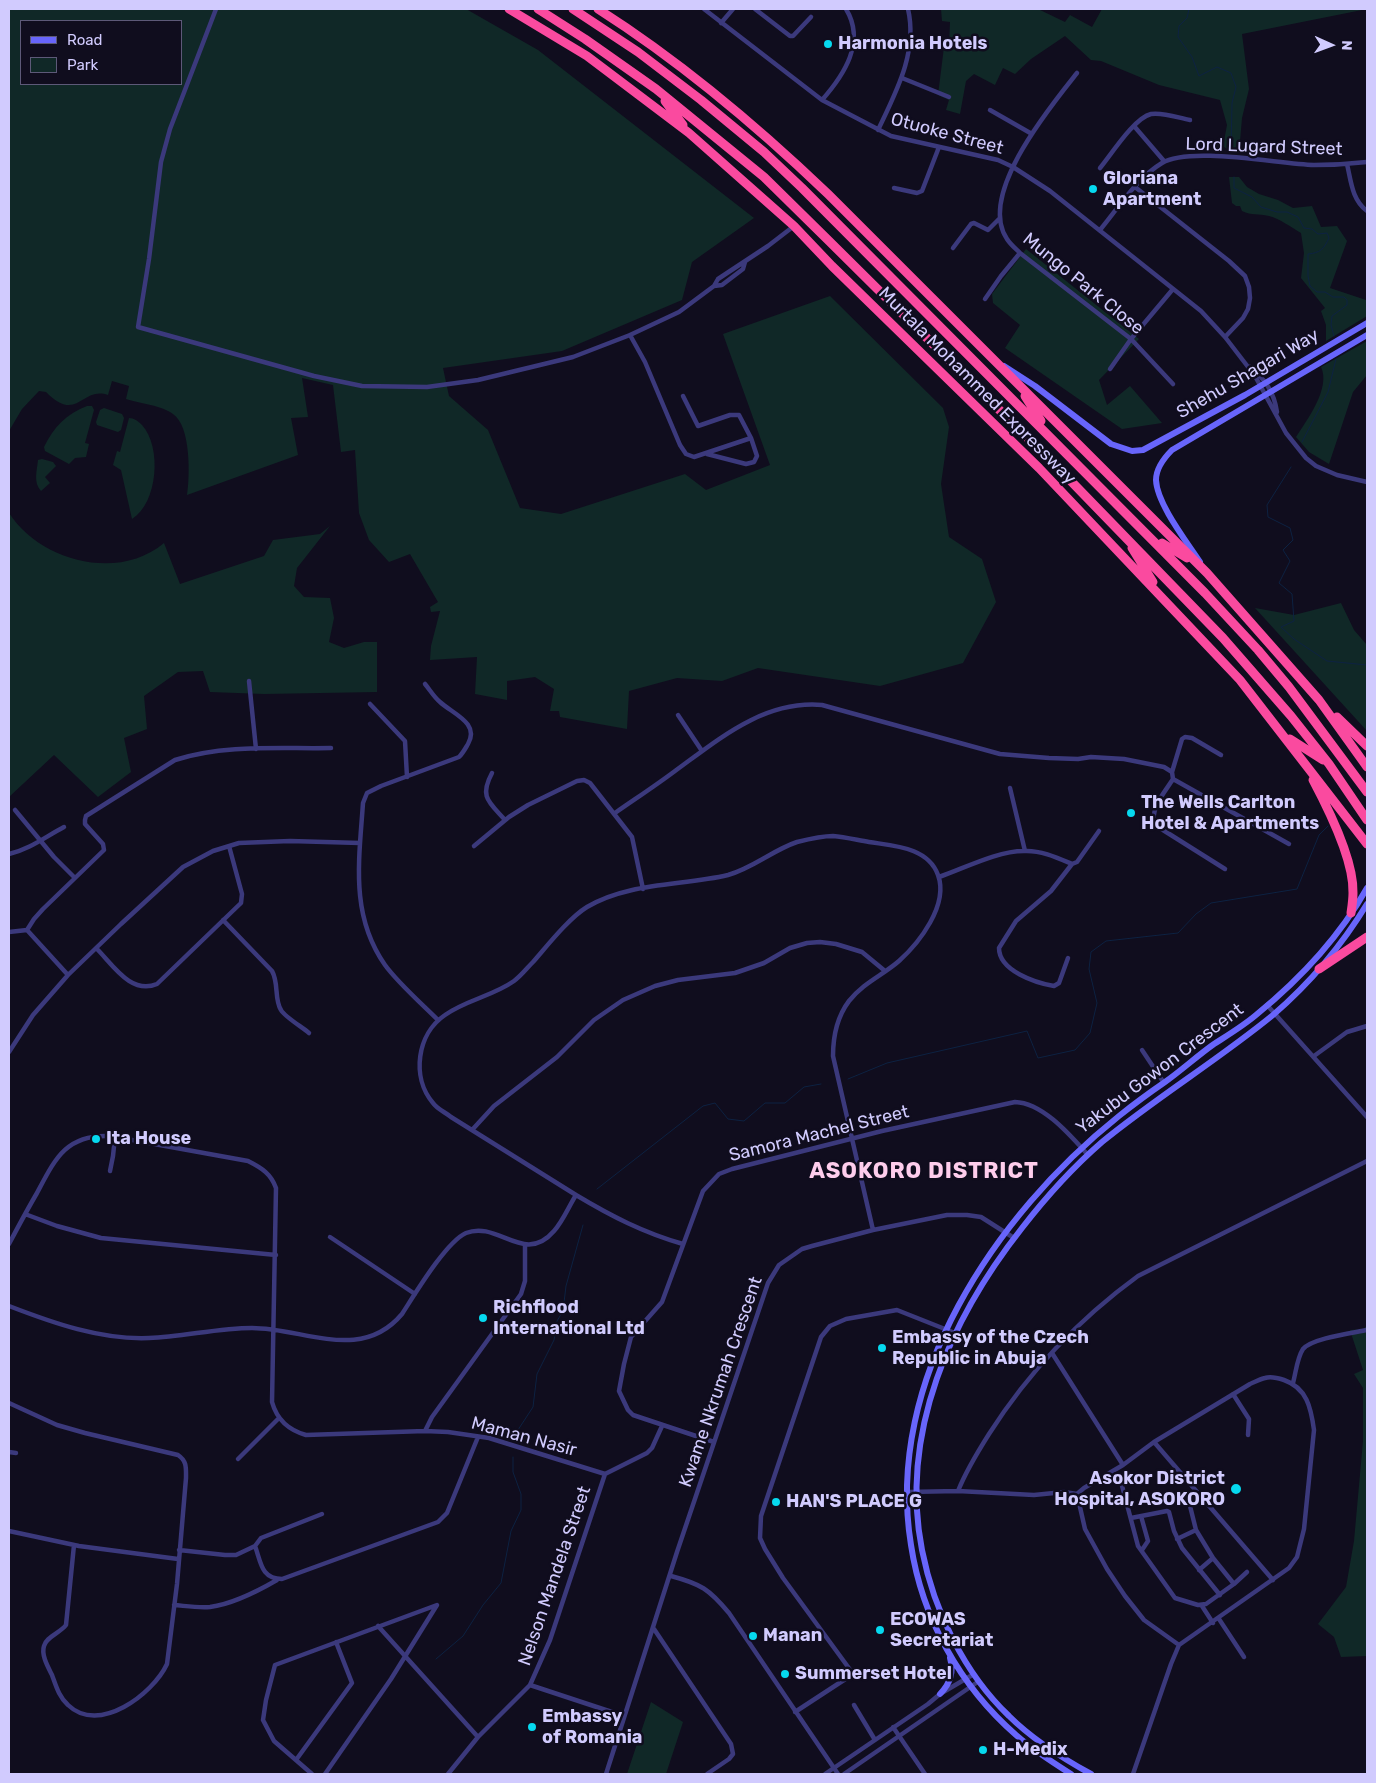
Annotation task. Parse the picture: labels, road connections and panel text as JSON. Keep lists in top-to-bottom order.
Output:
{
  "streets": {
    "highway": ["Murtala Mohammed Expressway"],
    "main road": ["Shehu Shagari Way", "Yakubu Gowon Crescent"],
    "street": [
      "Otuoke Street",
      "Lord Lugard Street",
      "Mungo Park Close",
      "Samora Machel Street",
      "Kwame Nkrumah Crescent",
      "Maman Nasir",
      "Nelson Mandela Street"
    ]
  },
  "crossings": [
    ["Otuoke Street", "Lord Lugard Street"],
    ["Otuoke Street", "Mungo Park Close"],
    ["Shehu Shagari Way", "Murtala Mohammed Expressway"],
    ["Yakubu Gowon Crescent", "Samora Machel Street"],
    ["Yakubu Gowon Crescent", "Kwame Nkrumah Crescent"],
    ["Maman Nasir", "Nelson Mandela Street"]
  ],
  "districts": ["ASOKORO DISTRICT"],
  "places": [
    "Harmonia Hotels",
    "Gloriana Apartment",
    "The Wells Carlton Hotel & Apartments",
    "Ita House",
    "Richflood International Ltd",
    "Embassy of the Czech Republic in Abuja",
    "Asokor District Hospital, ASOKORO",
    "HAN'S PLACE G",
    "ECOWAS Secretariat",
    "Manan",
    "Summerset Hotel",
    "Embassy of Romania",
    "H-Medix"
  ],
  "legend": ["Road", "Park"],
  "north": "right"
}
